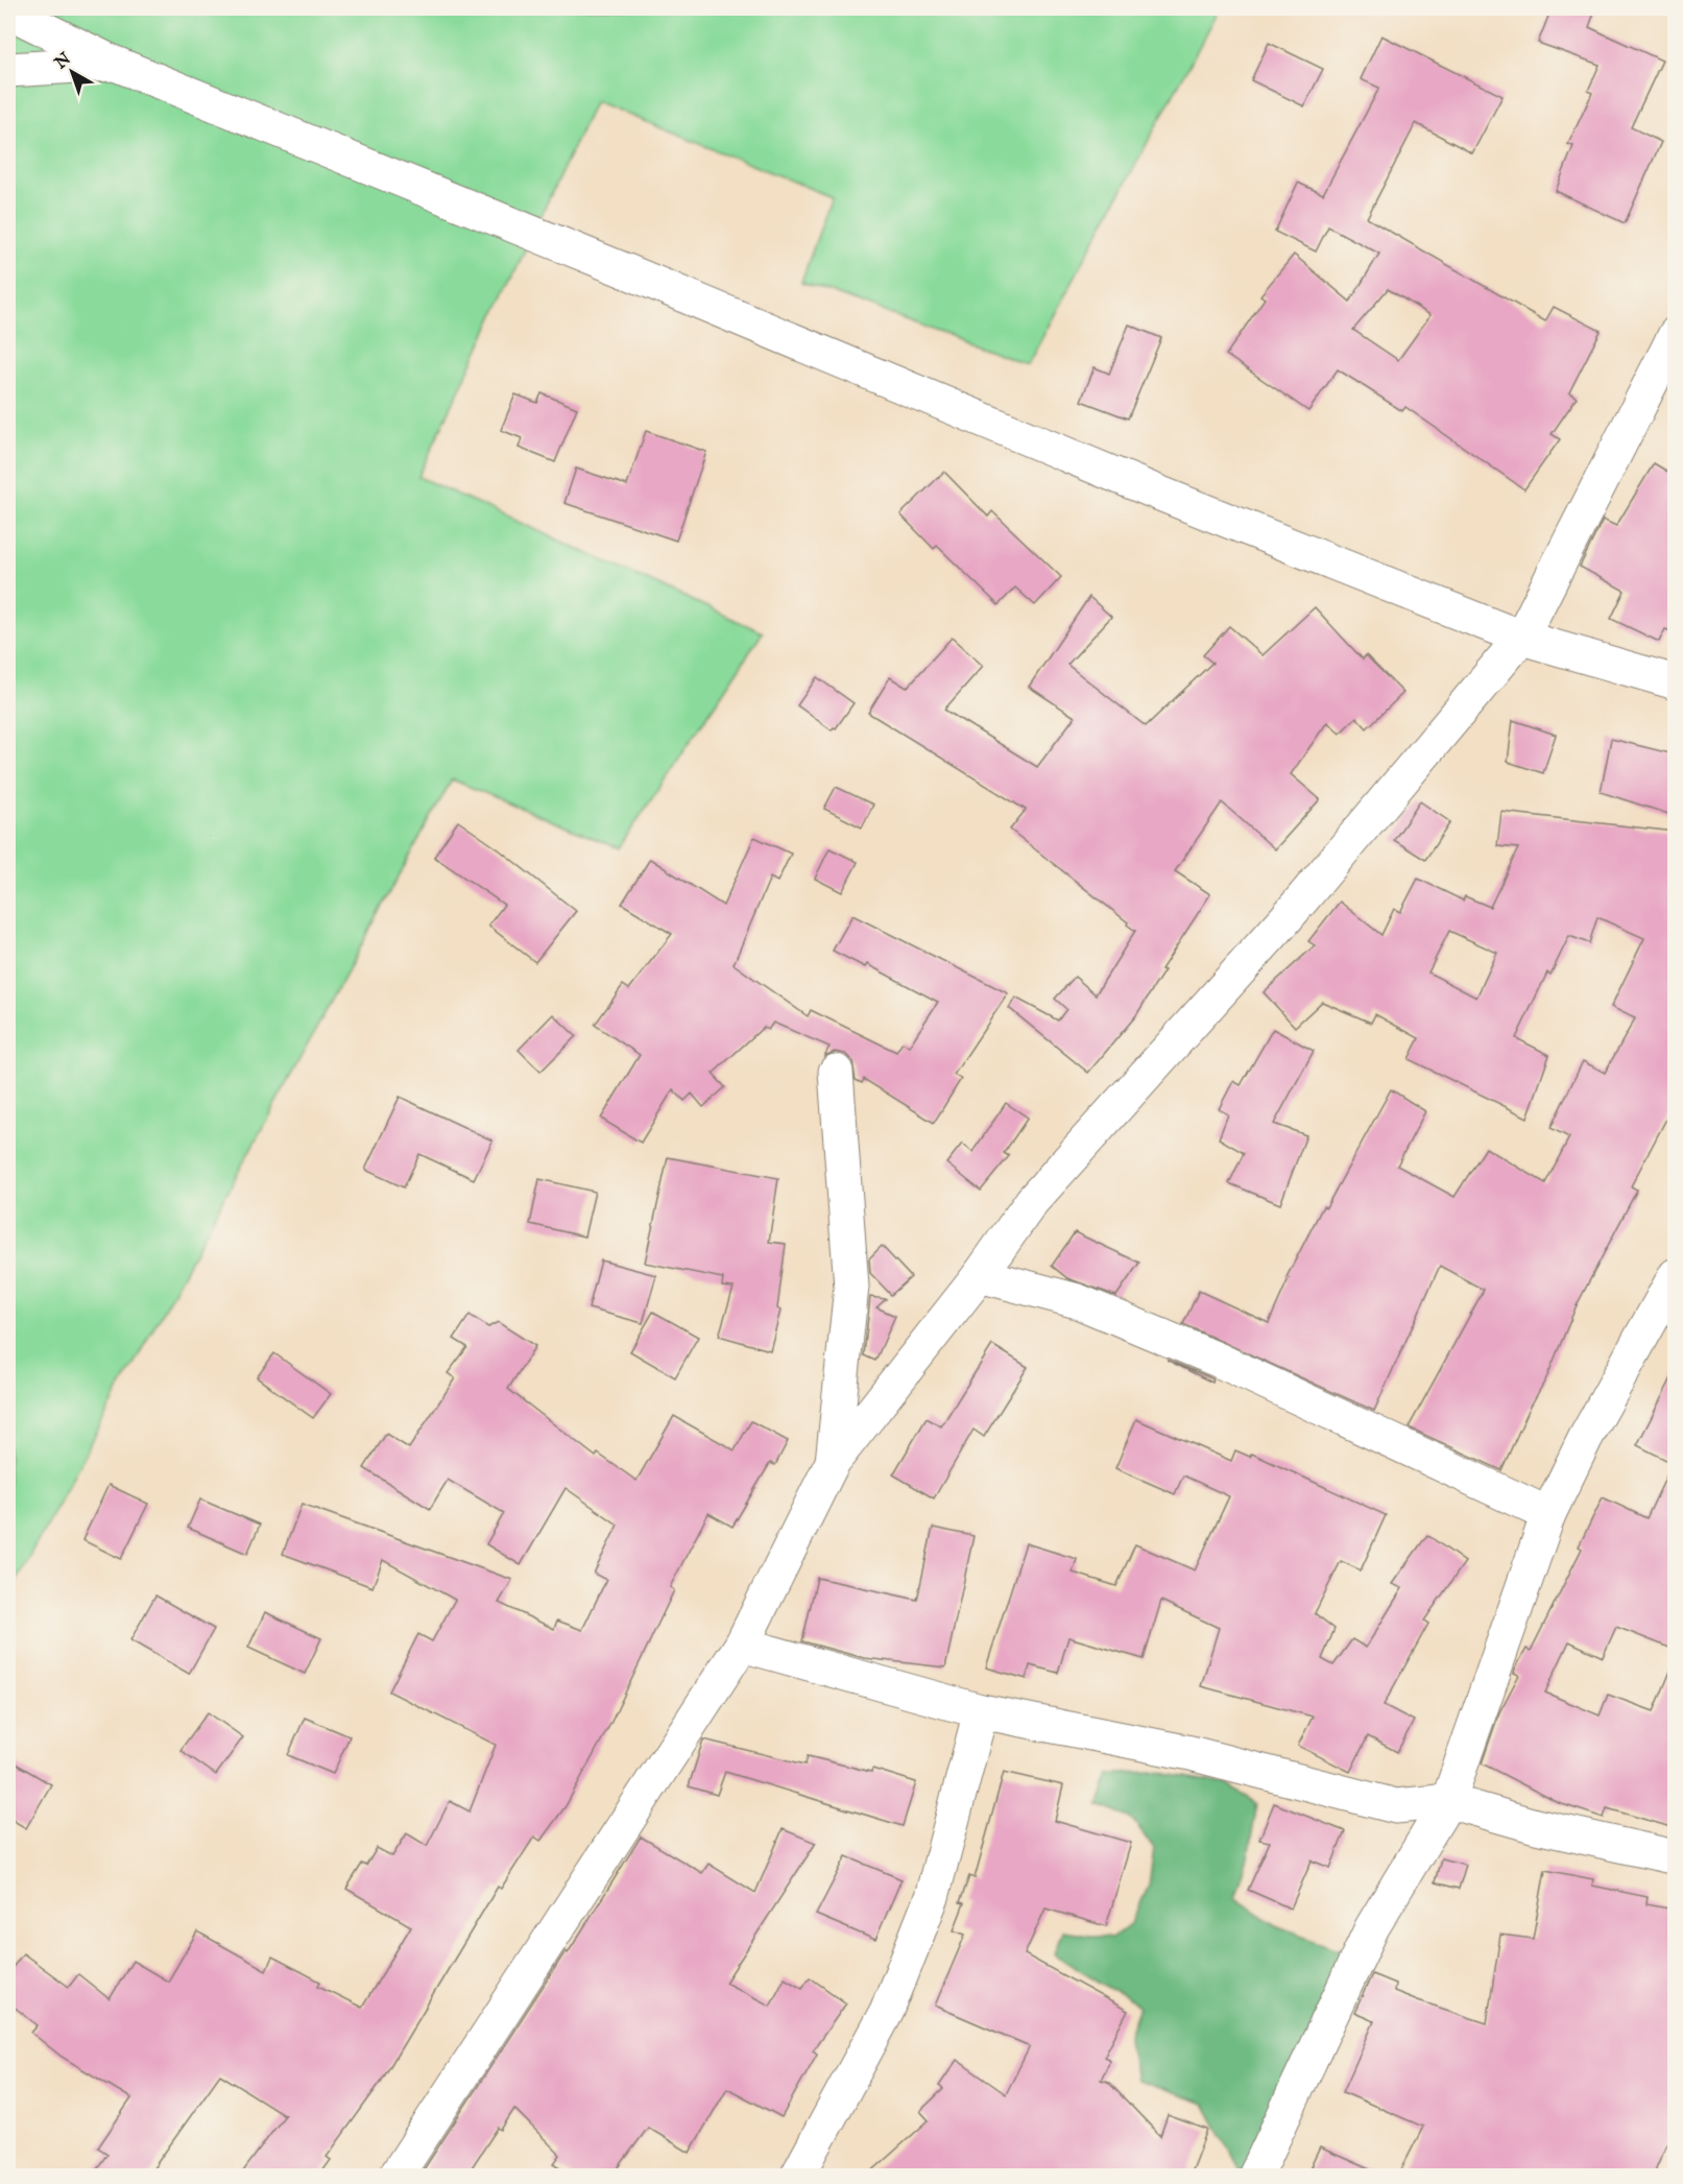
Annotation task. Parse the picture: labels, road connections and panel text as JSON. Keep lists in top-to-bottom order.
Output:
{
  "north": "top left"
}
